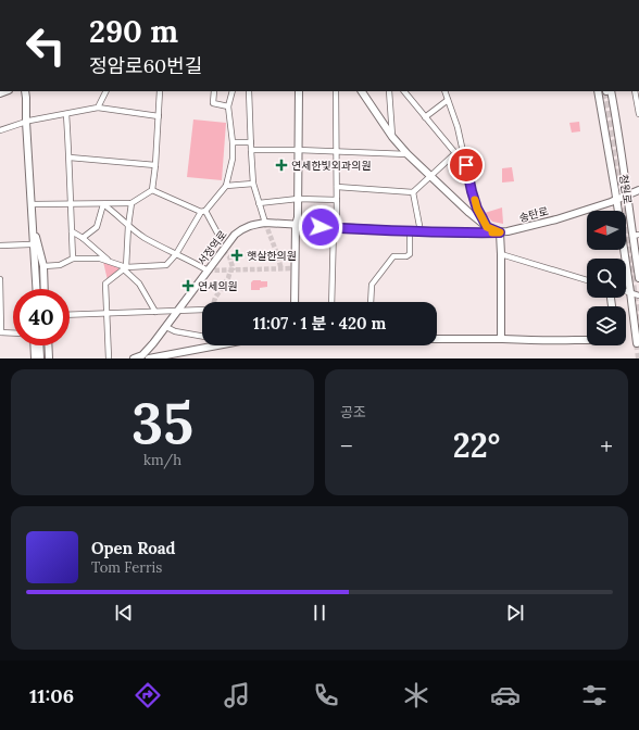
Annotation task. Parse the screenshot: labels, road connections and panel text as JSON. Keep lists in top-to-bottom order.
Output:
{
  "streets": {
    "street": ["청원로", "송탄로", "서정역로"]
  },
  "crossings": [
    ["청원로", "송탄로"],
    ["송탄로", "서정역로"]
  ],
  "places": {
    "health": ["연세한빛외과의원", "햇살한의원", "연세의원"]
  },
  "north": "left",
  "page": {
    "turn": ["290 m", "정암로60번길"],
    "limit": "40",
    "trip": "11:07 · 1 분 · 420 m",
    "tile": [
      ["35", "km/h"],
      "공조"
    ],
    "heat": ["−", "22°", "+"],
    "song": ["Open Road", "Tom Ferris"],
    "tabs": "11:06"
  }
}
